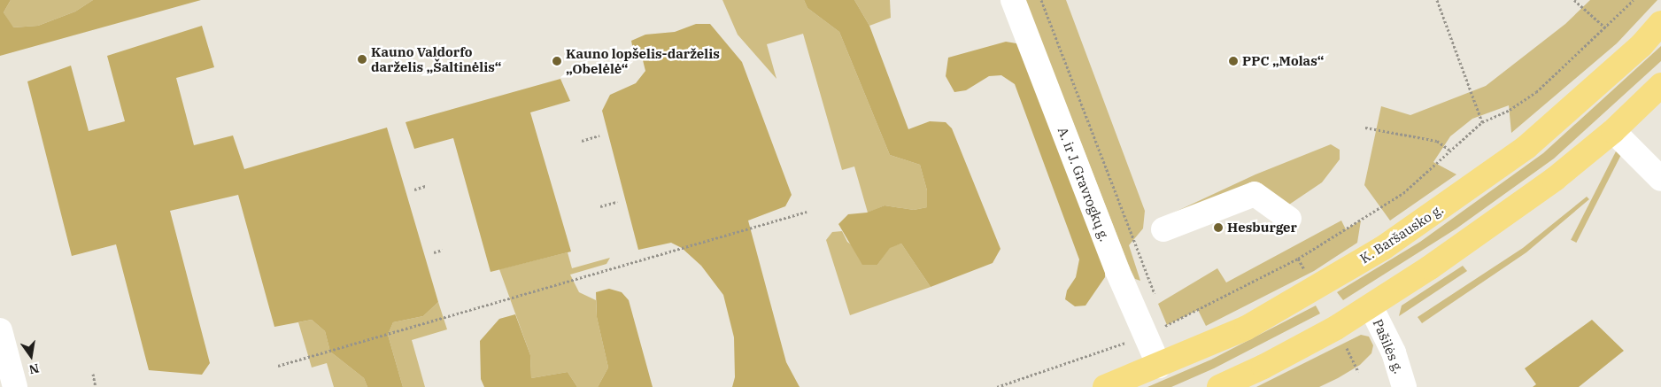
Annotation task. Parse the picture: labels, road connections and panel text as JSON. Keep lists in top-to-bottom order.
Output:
{
  "streets": {
    "main road": ["K. Baršausko g."],
    "street": ["A. ir J. Gravrogkų g.", "Pašilės g."]
  },
  "crossings": [
    ["A. ir J. Gravrogkų g.", "K. Baršausko g."]
  ],
  "places": [
    "Kauno Valdorfo darželis „Šaltinėlis“",
    "Kauno lopšelis-darželis „Obelėlė“",
    "PPC „Molas“",
    "Hesburger"
  ],
  "north": "bottom"
}
